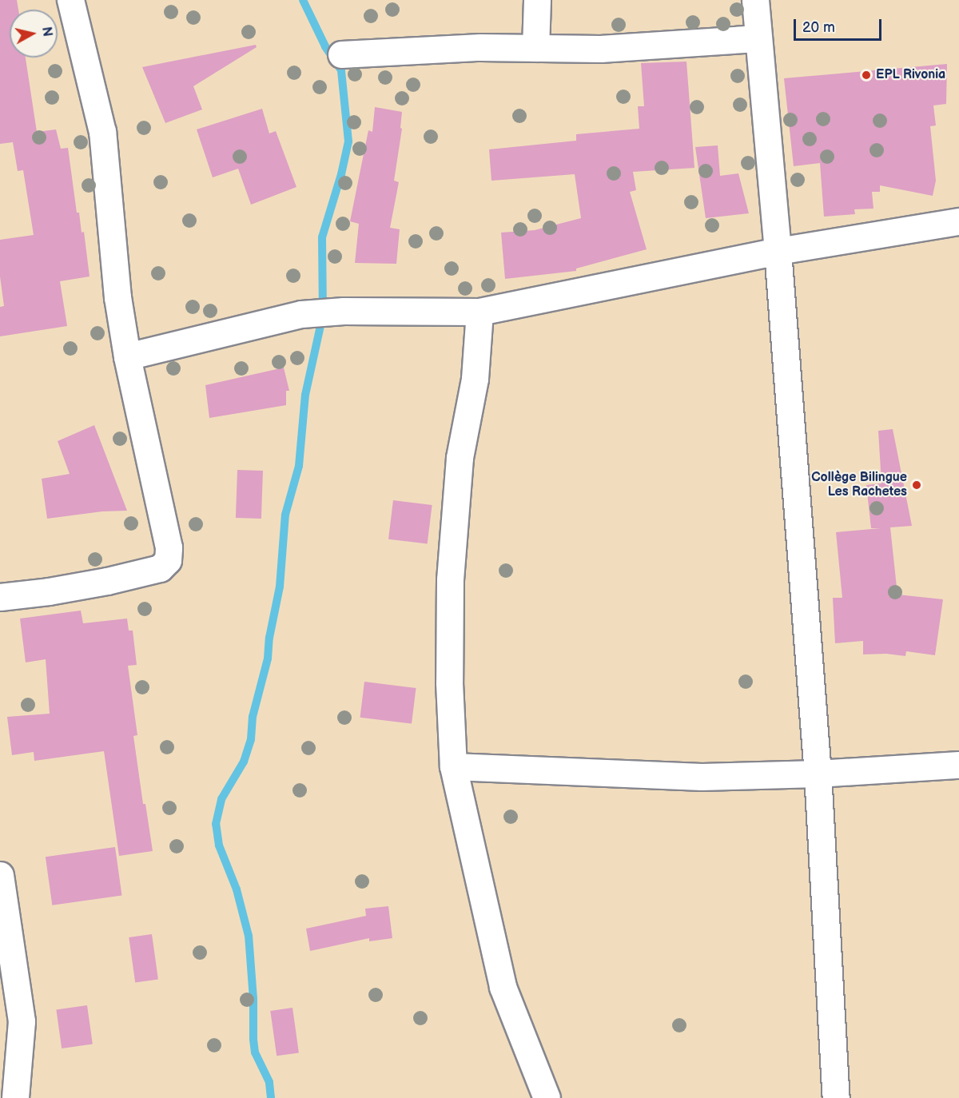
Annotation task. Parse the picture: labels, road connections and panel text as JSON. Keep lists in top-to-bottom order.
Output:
{
  "places": ["EPL Rivonia", "Collège Bilingue Les Rachetes"],
  "scale_bar": "20 m",
  "north": "right"
}
